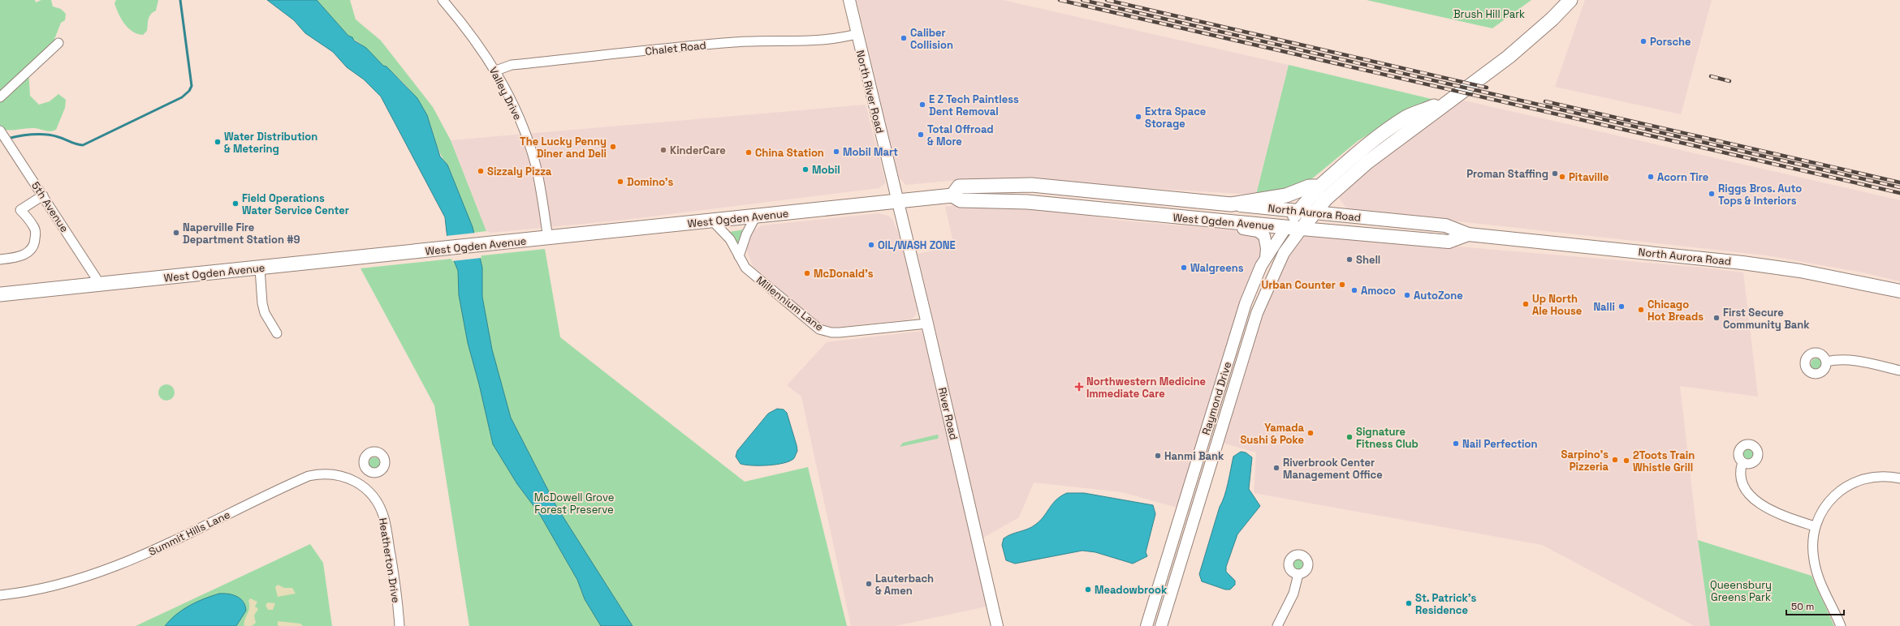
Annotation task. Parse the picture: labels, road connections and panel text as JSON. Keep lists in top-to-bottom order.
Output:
{
  "streets": {
    "main road": ["North Aurora Road", "West Ogden Avenue", "Raymond Drive"],
    "street": [
      "Chalet Road",
      "North River Road",
      "Valley Drive",
      "5th Avenue",
      "Millennium Lane",
      "River Road",
      "Summit Hills Lane",
      "Heatherton Drive"
    ]
  },
  "crossings": [
    ["Chalet Road", "North River Road"],
    ["Chalet Road", "Valley Drive"],
    ["North River Road", "West Ogden Avenue"],
    ["North River Road", "River Road"],
    ["Valley Drive", "West Ogden Avenue"],
    ["5th Avenue", "West Ogden Avenue"],
    ["North Aurora Road", "West Ogden Avenue"],
    ["North Aurora Road", "Raymond Drive"],
    ["West Ogden Avenue", "Millennium Lane"],
    ["West Ogden Avenue", "Raymond Drive"],
    ["West Ogden Avenue", "River Road"],
    ["Millennium Lane", "River Road"],
    ["Summit Hills Lane", "Heatherton Drive"]
  ],
  "parks": ["Brush Hill Park", "McDowell Grove Forest Preserve", "Queensbury Greens Park"],
  "places": {
    "other": [
      "Caliber Collision",
      "Porsche",
      "E Z Tech Paintless Dent Removal",
      "Extra Space Storage",
      "Total Offroad & More",
      "Water Distribution & Metering",
      "The Lucky Penny Diner and Deli",
      "KinderCare",
      "Mobil Mart",
      "China Station",
      "Mobil",
      "Sizzaly Pizza",
      "Proman Staffing",
      "Pitaville",
      "Acorn Tire",
      "Domino's",
      "Riggs Bros. Auto Tops & Interiors",
      "Field Operations Water Service Center",
      "Naperville Fire Department Station #9",
      "OIL/WASH ZONE",
      "Shell",
      "Walgreens",
      "McDonald's",
      "Urban Counter",
      "Amoco",
      "AutoZone",
      "Up North Ale House",
      "Nalli",
      "Chicago Hot Breads",
      "First Secure Community Bank",
      "Yamada Sushi & Poke",
      "Signature Fitness Club",
      "Nail Perfection",
      "Hanmi Bank",
      "Sarpino's Pizzeria",
      "2Toots Train Whistle Grill",
      "Riverbrook Center Management Office",
      "Lauterbach & Amen",
      "Meadowbrook",
      "St. Patrick's Residence"
    ],
    "health": ["Northwestern Medicine Immediate Care"]
  },
  "scale_bar": "50 m"
}
